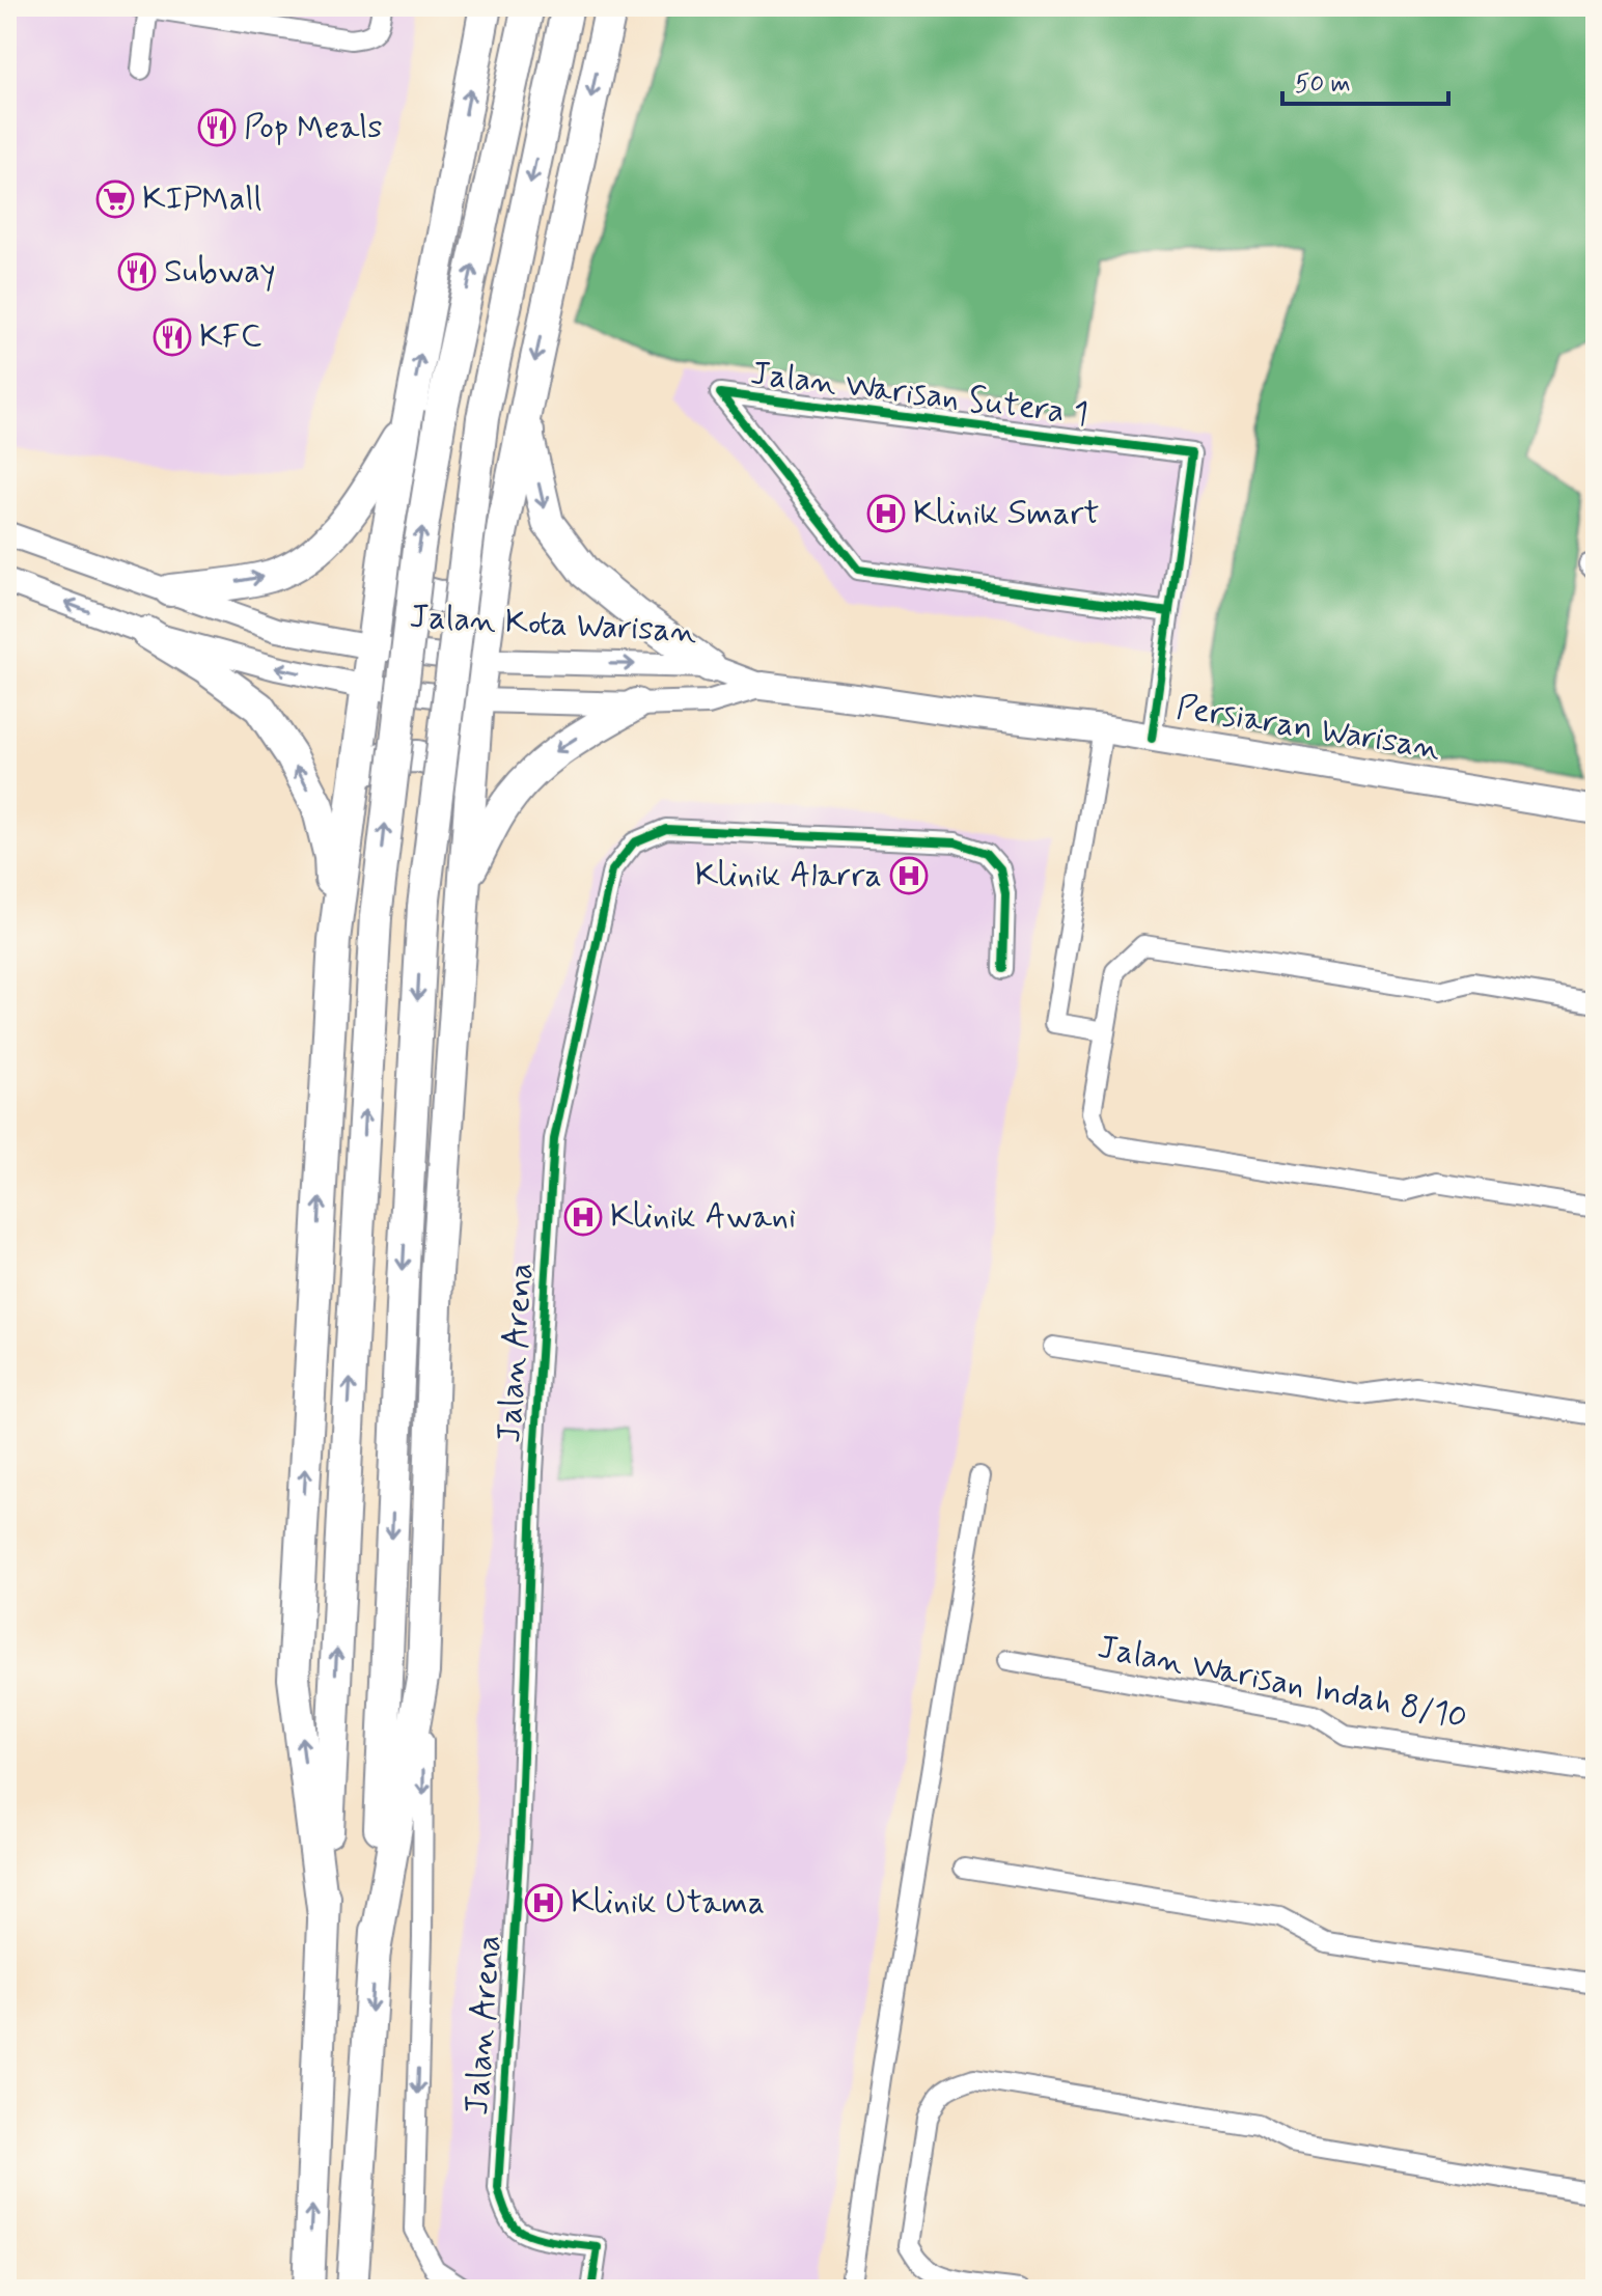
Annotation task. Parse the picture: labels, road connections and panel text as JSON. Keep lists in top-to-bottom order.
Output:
{
  "streets": {
    "main road": ["Persiaran Warisan"],
    "street": [
      "Jalan Warisan Sutera 1",
      "Jalan Kota Warisan",
      "Jalan Arena",
      "Jalan Warisan Indah 8/10"
    ]
  },
  "crossings": [
    ["Jalan Warisan Sutera 1", "Persiaran Warisan"],
    ["Jalan Kota Warisan", "Persiaran Warisan"]
  ],
  "places": {
    "restaurant": ["Pop Meals", "Subway", "KFC"],
    "supermarket": ["KIPMall"],
    "hospital": [
      "Klinik Smart",
      "Klinik Alarra",
      "Klinik Awani",
      "Klinik Utama"
    ]
  },
  "scale_bar": "50 m"
}
